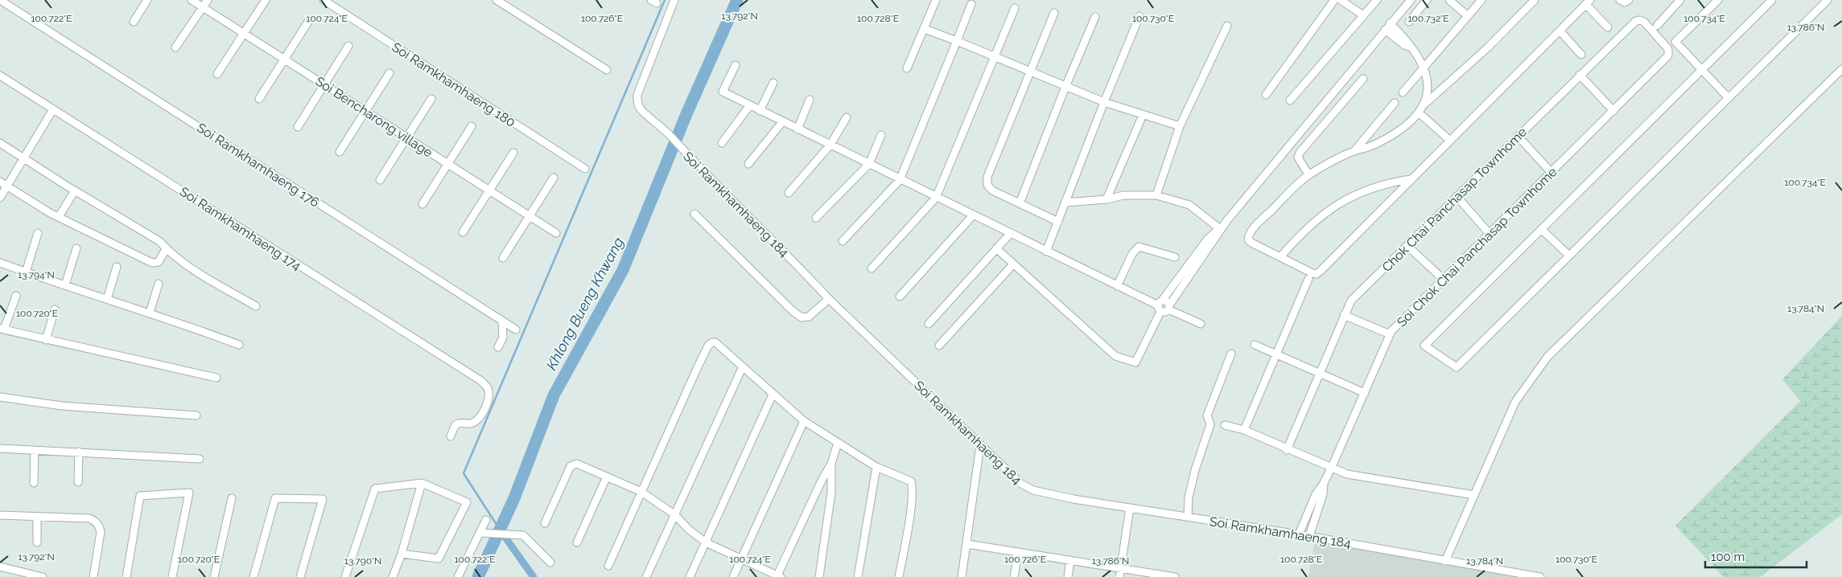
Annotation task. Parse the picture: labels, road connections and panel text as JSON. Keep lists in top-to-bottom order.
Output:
{
  "streets": {
    "street": [
      "Soi Ramkhamhaeng 180",
      "Soi Bencharong village",
      "Soi Ramkhamhaeng 176",
      "Chok Chai Panchasap Townhome",
      "Soi Ramkhamhaeng 184",
      "Soi Ramkhamhaeng 174",
      "Soi Chok Chai Panchasap Townhome"
    ]
  },
  "crossings": [
    ["Chok Chai Panchasap Townhome", "Soi Chok Chai Panchasap Townhome"],
    ["Soi Ramkhamhaeng 184", "Soi Chok Chai Panchasap Townhome"]
  ],
  "water": ["Khlong Bueng Khwang"],
  "scale_bar": "100 m",
  "coordinates": [
    "13.792°N",
    "100.722°E",
    "100.724°E",
    "100.726°E",
    "100.728°E",
    "100.730°E",
    "100.732°E",
    "100.734°E",
    "13.786°N",
    "13.794°N",
    "13.784°N",
    "100.720°E",
    "13.790°N"
  ]
}
